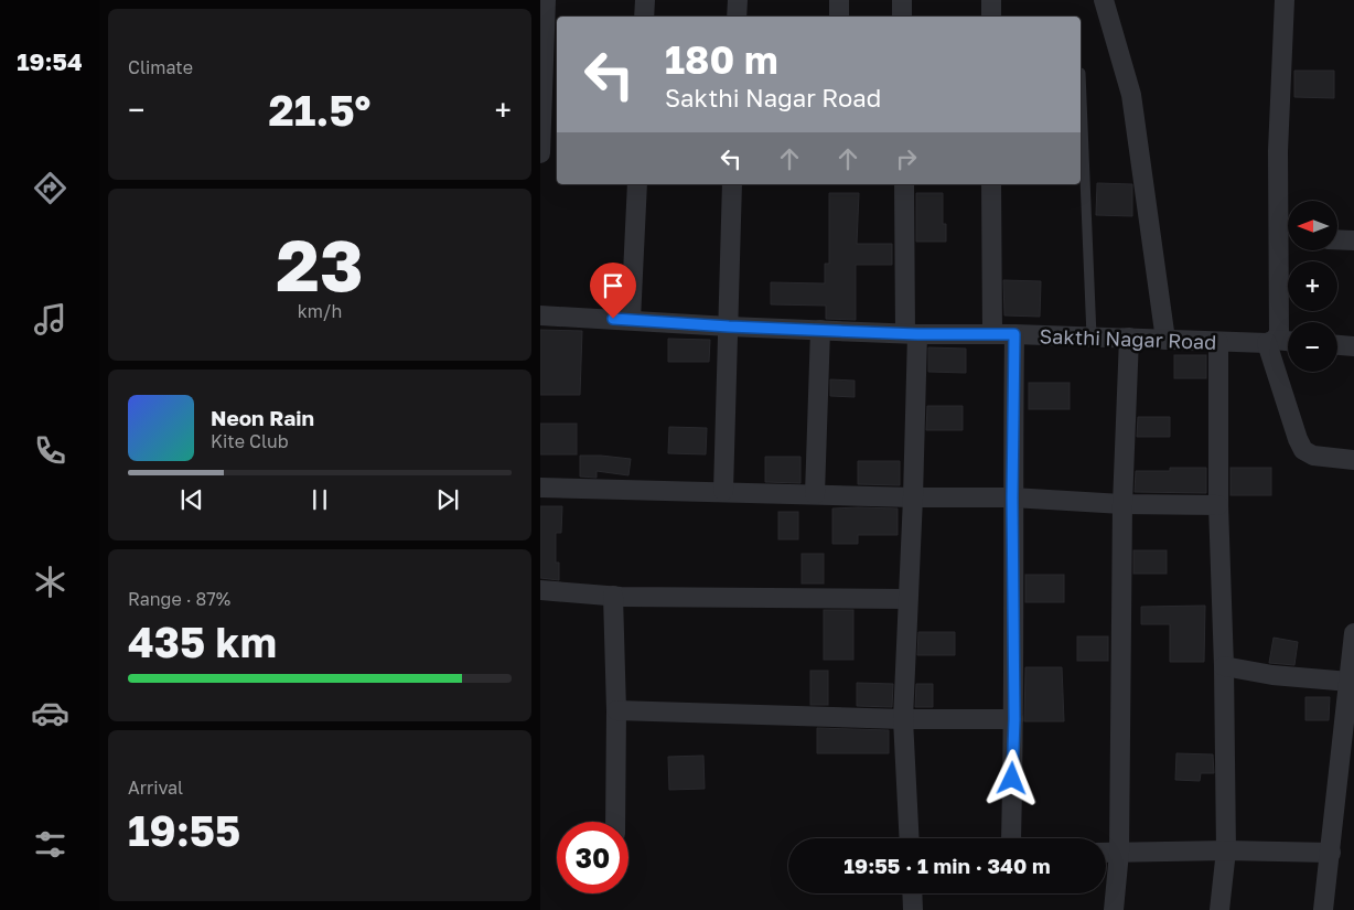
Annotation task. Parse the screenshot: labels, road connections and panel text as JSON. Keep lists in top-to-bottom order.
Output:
{
  "streets": {
    "street": ["Sakthi Nagar Road"]
  },
  "north": "left",
  "page": {
    "tabs": "19:54",
    "tile": [
      "Climate",
      ["23", "km/h"],
      ["Range · 87%", "435 km"],
      ["Arrival", "19:55"]
    ],
    "turn": ["180 m", "Sakthi Nagar Road"],
    "heat": ["−", "21.5°", "+"],
    "map_buttons": ["+", "−"],
    "song": ["Neon Rain", "Kite Club"],
    "limit": "30",
    "trip": "19:55 · 1 min · 340 m"
  }
}
